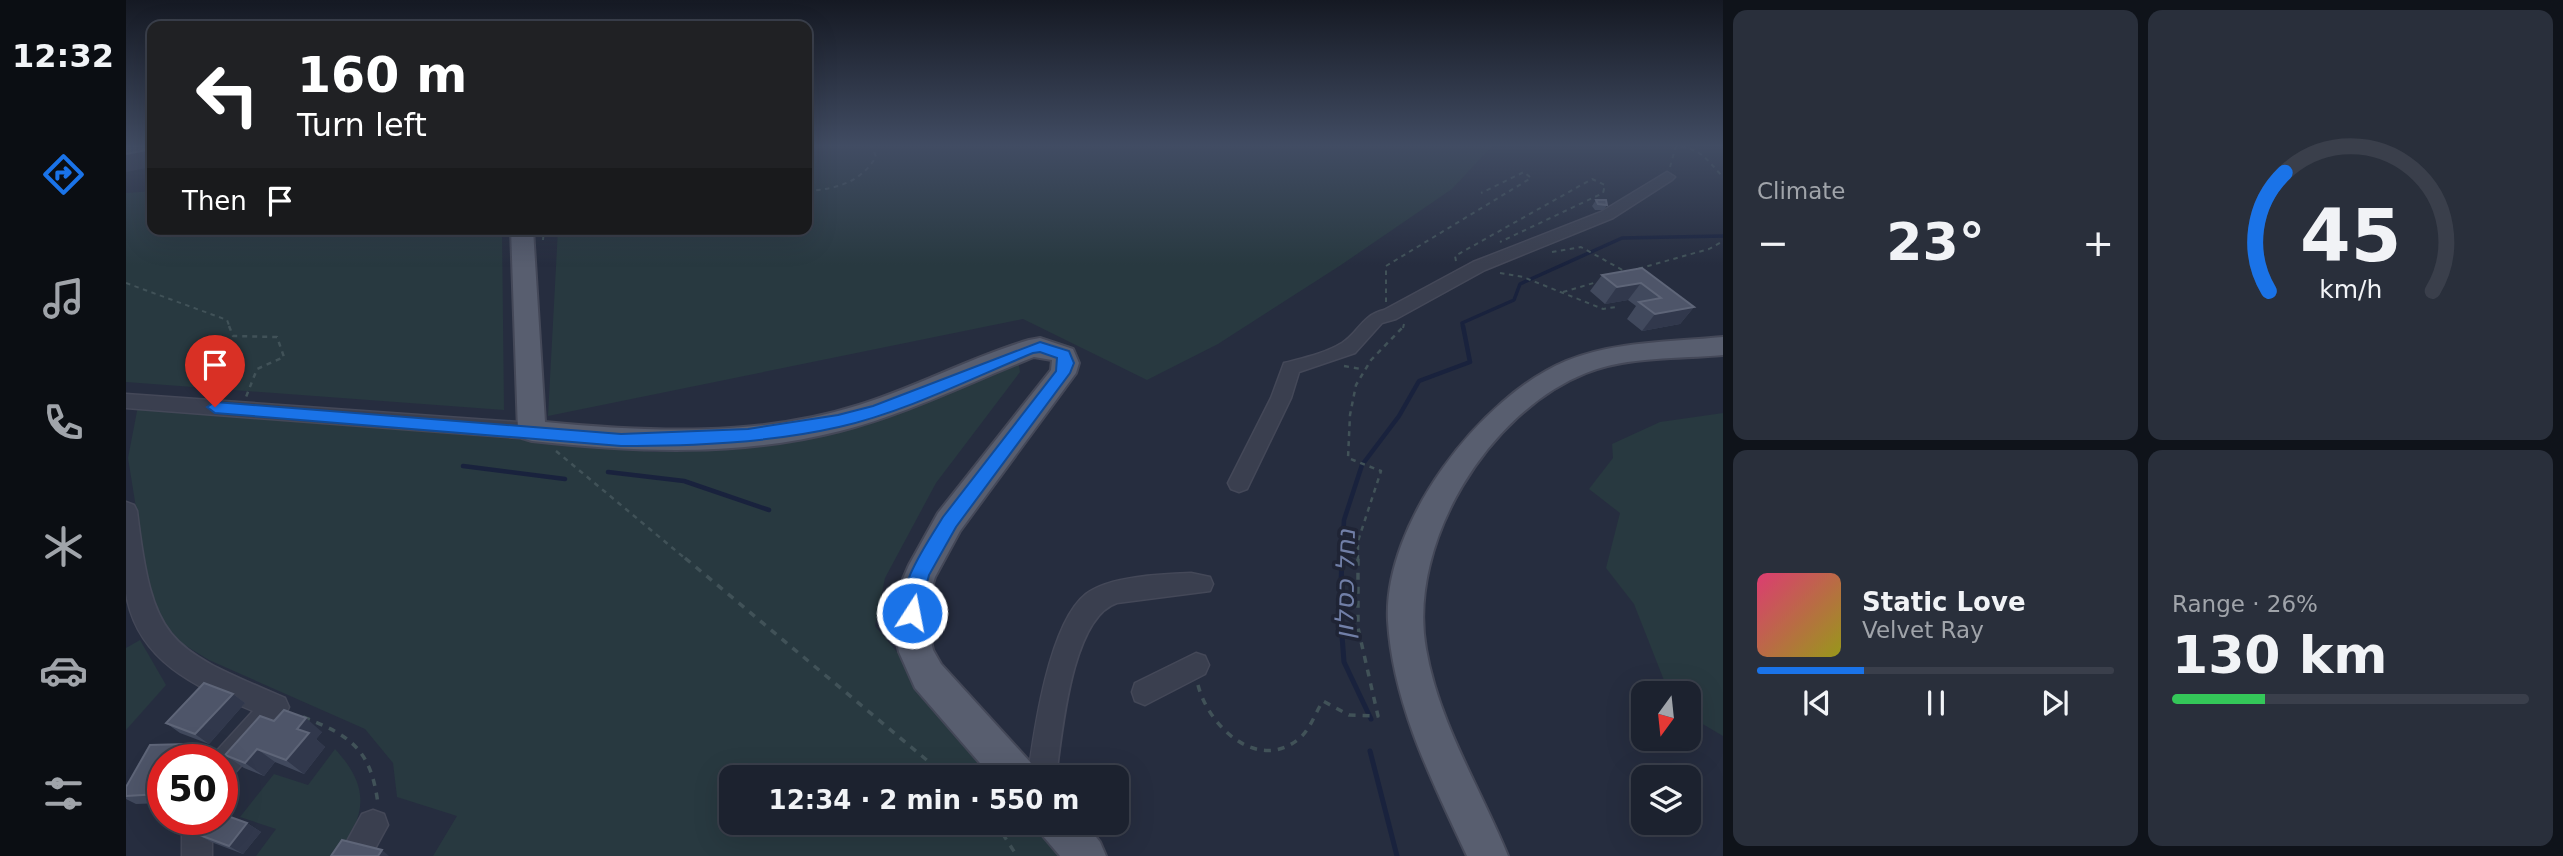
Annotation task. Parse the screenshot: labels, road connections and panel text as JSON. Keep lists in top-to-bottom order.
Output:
{
  "water": ["נחל כסלון"],
  "north": "bottom",
  "page": {
    "tabs": "12:32",
    "tile": [
      "Climate",
      ["Range · 26%", "130 km"]
    ],
    "turn": ["160 m", "Turn left"],
    "then": "Then",
    "heat": ["−", "23°", "+"],
    "song": ["Static Love", "Velvet Ray"],
    "limit": "50",
    "trip": "12:34 · 2 min · 550 m",
    "gauge": ["45", "km/h"]
  }
}
